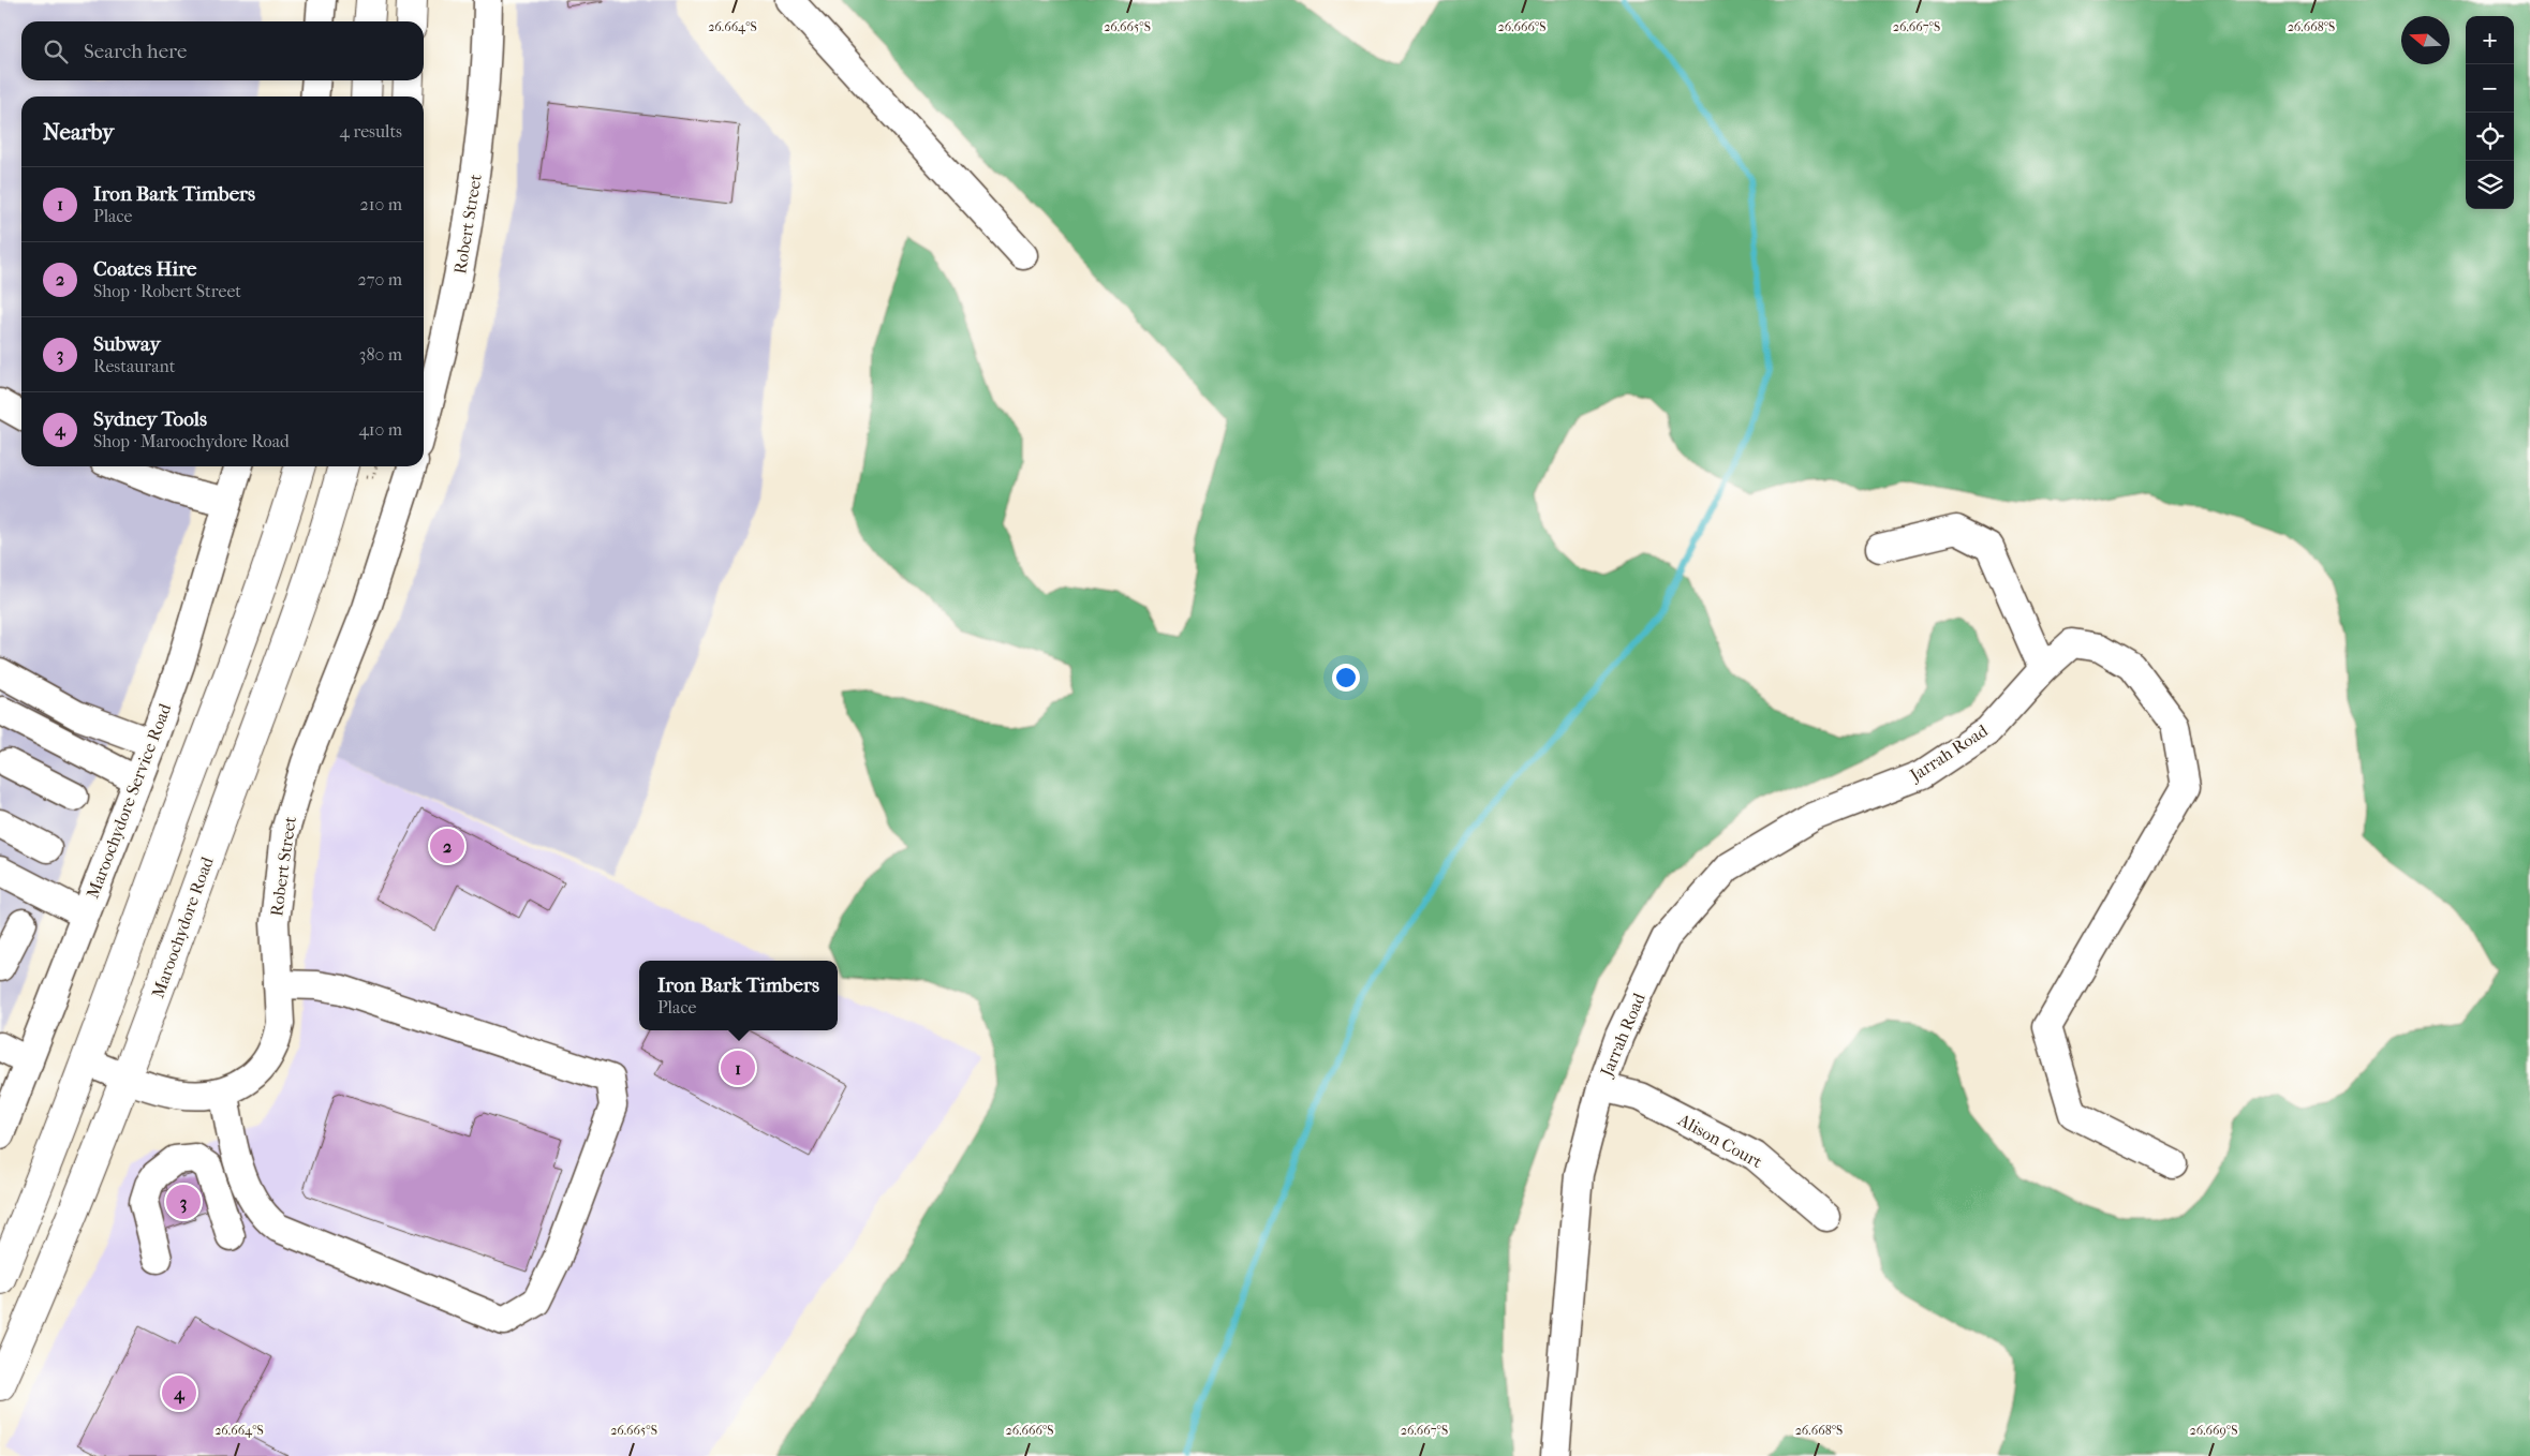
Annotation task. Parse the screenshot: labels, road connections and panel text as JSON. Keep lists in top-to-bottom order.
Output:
{
  "streets": {
    "highway": ["Maroochydore Road"],
    "street": [
      "Robert Street",
      "Jarrah Road",
      "Maroochydore Service Road",
      "Alison Court"
    ]
  },
  "crossings": [
    ["Robert Street", "Maroochydore Road"],
    ["Jarrah Road", "Alison Court"]
  ],
  "north": "left",
  "page": {
    "map_buttons": ["+", "−"],
    "search": "Search here",
    "heading": ["Nearby", "4 results"],
    "list": [
      {
        "mark": "1",
        "name": "Iron Bark Timbers",
        "note": "Place",
        "value": "210 m"
      },
      {
        "mark": "2",
        "name": "Coates Hire",
        "note": "Shop · Robert Street",
        "value": "270 m"
      },
      {
        "mark": "3",
        "name": "Subway",
        "note": "Restaurant",
        "value": "380 m"
      },
      {
        "mark": "4",
        "name": "Sydney Tools",
        "note": "Shop · Maroochydore Road",
        "value": "410 m"
      }
    ],
    "pins": [
      "2",
      "1",
      "3",
      "4"
    ],
    "popup": ["Iron Bark Timbers", "Place"]
  },
  "coordinates": [
    "26.664°S",
    "26.665°S",
    "26.666°S",
    "26.667°S",
    "26.668°S",
    "26.669°S"
  ]
}
